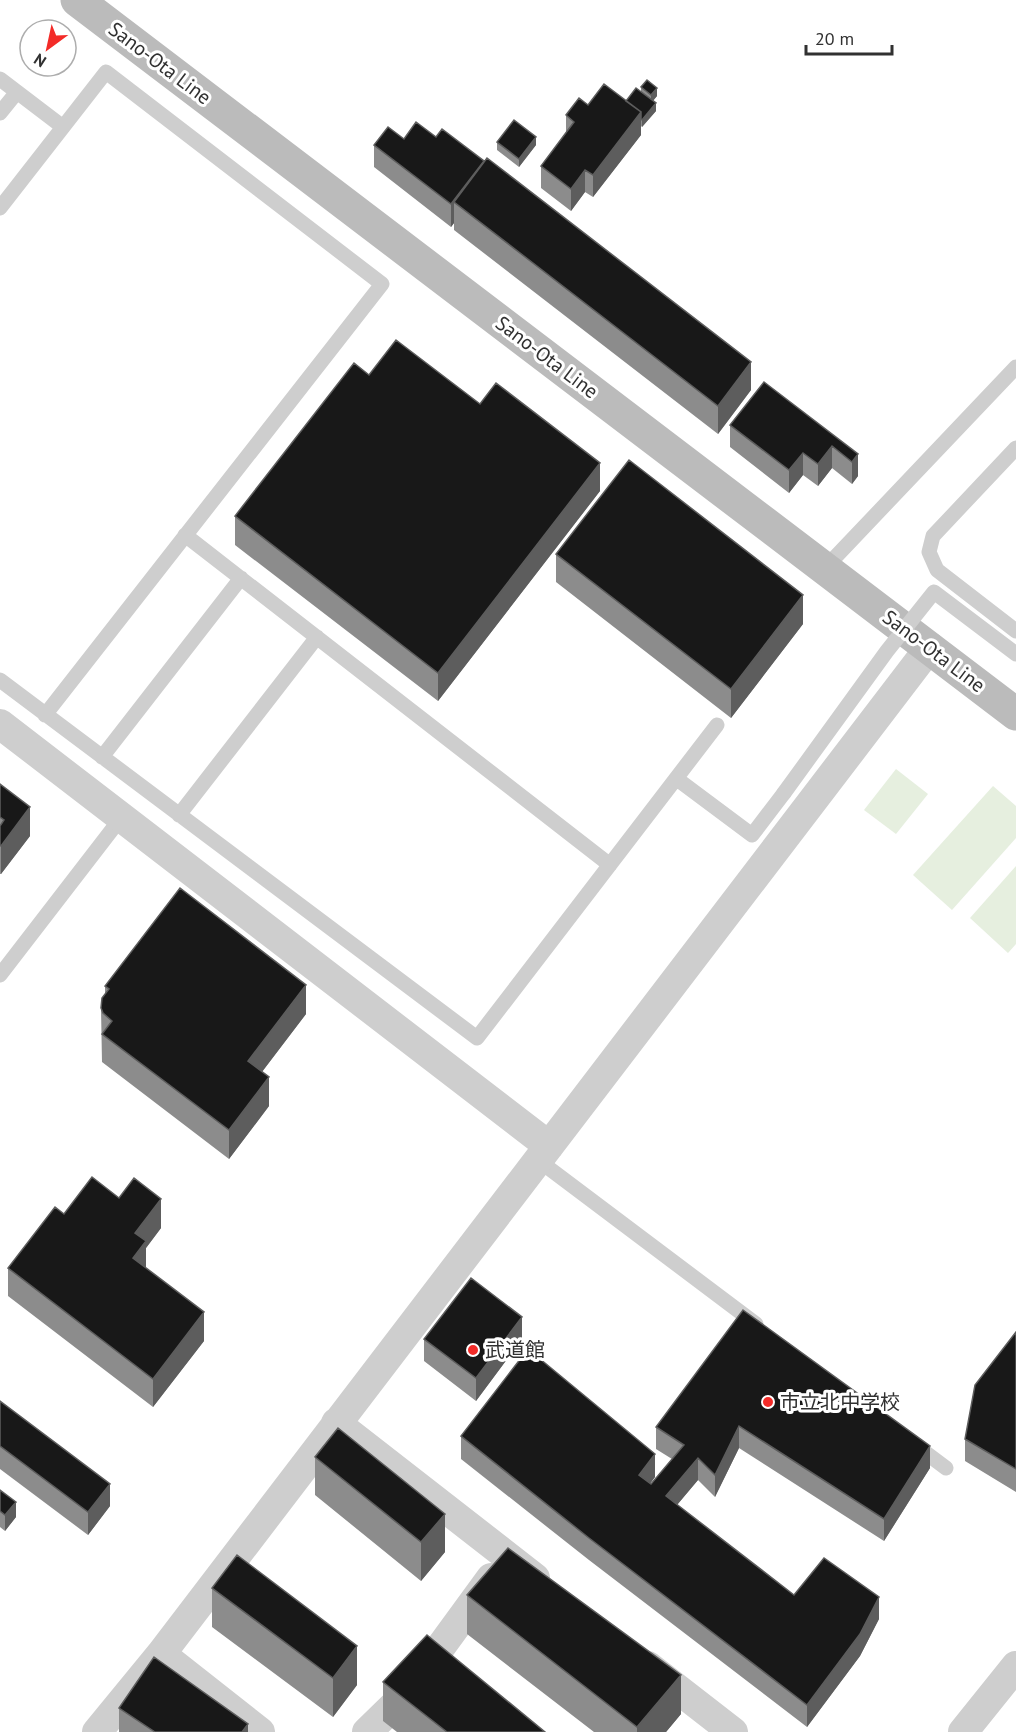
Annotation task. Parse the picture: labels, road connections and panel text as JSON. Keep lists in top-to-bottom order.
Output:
{
  "streets": {
    "main road": ["Sano-Ota Line"]
  },
  "places": ["武道館", "市立北中学校"],
  "scale_bar": "20 m",
  "north": "bottom left"
}
